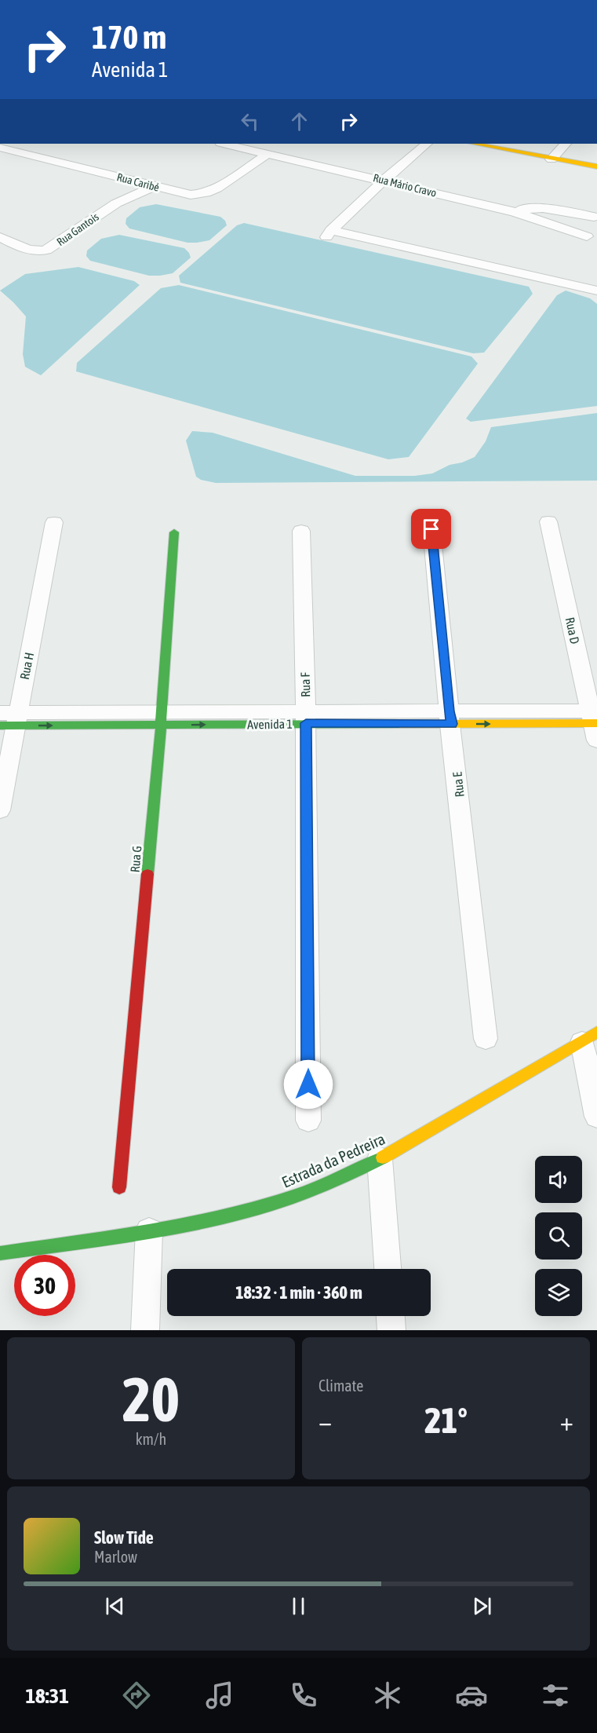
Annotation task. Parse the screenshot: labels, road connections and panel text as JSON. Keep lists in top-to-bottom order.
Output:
{
  "streets": {
    "street": [
      "Rua Caribé",
      "Rua Mário Cravo",
      "Rua Gantois",
      "Rua D",
      "Rua H",
      "Rua F",
      "Avenida 1",
      "Rua E",
      "Rua G",
      "Estrada da Pedreira"
    ]
  },
  "crossings": [
    ["Rua Caribé", "Rua Mário Cravo"],
    ["Rua Caribé", "Rua Gantois"],
    ["Rua D", "Avenida 1"],
    ["Rua H", "Avenida 1"],
    ["Rua F", "Avenida 1"],
    ["Avenida 1", "Rua E"],
    ["Avenida 1", "Rua G"]
  ],
  "page": {
    "turn": ["170 m", "Avenida 1"],
    "limit": "30",
    "trip": "18:32 · 1 min · 360 m",
    "tile": [
      ["20", "km/h"],
      "Climate"
    ],
    "heat": ["−", "21°", "+"],
    "song": ["Slow Tide", "Marlow"],
    "tabs": "18:31"
  }
}
